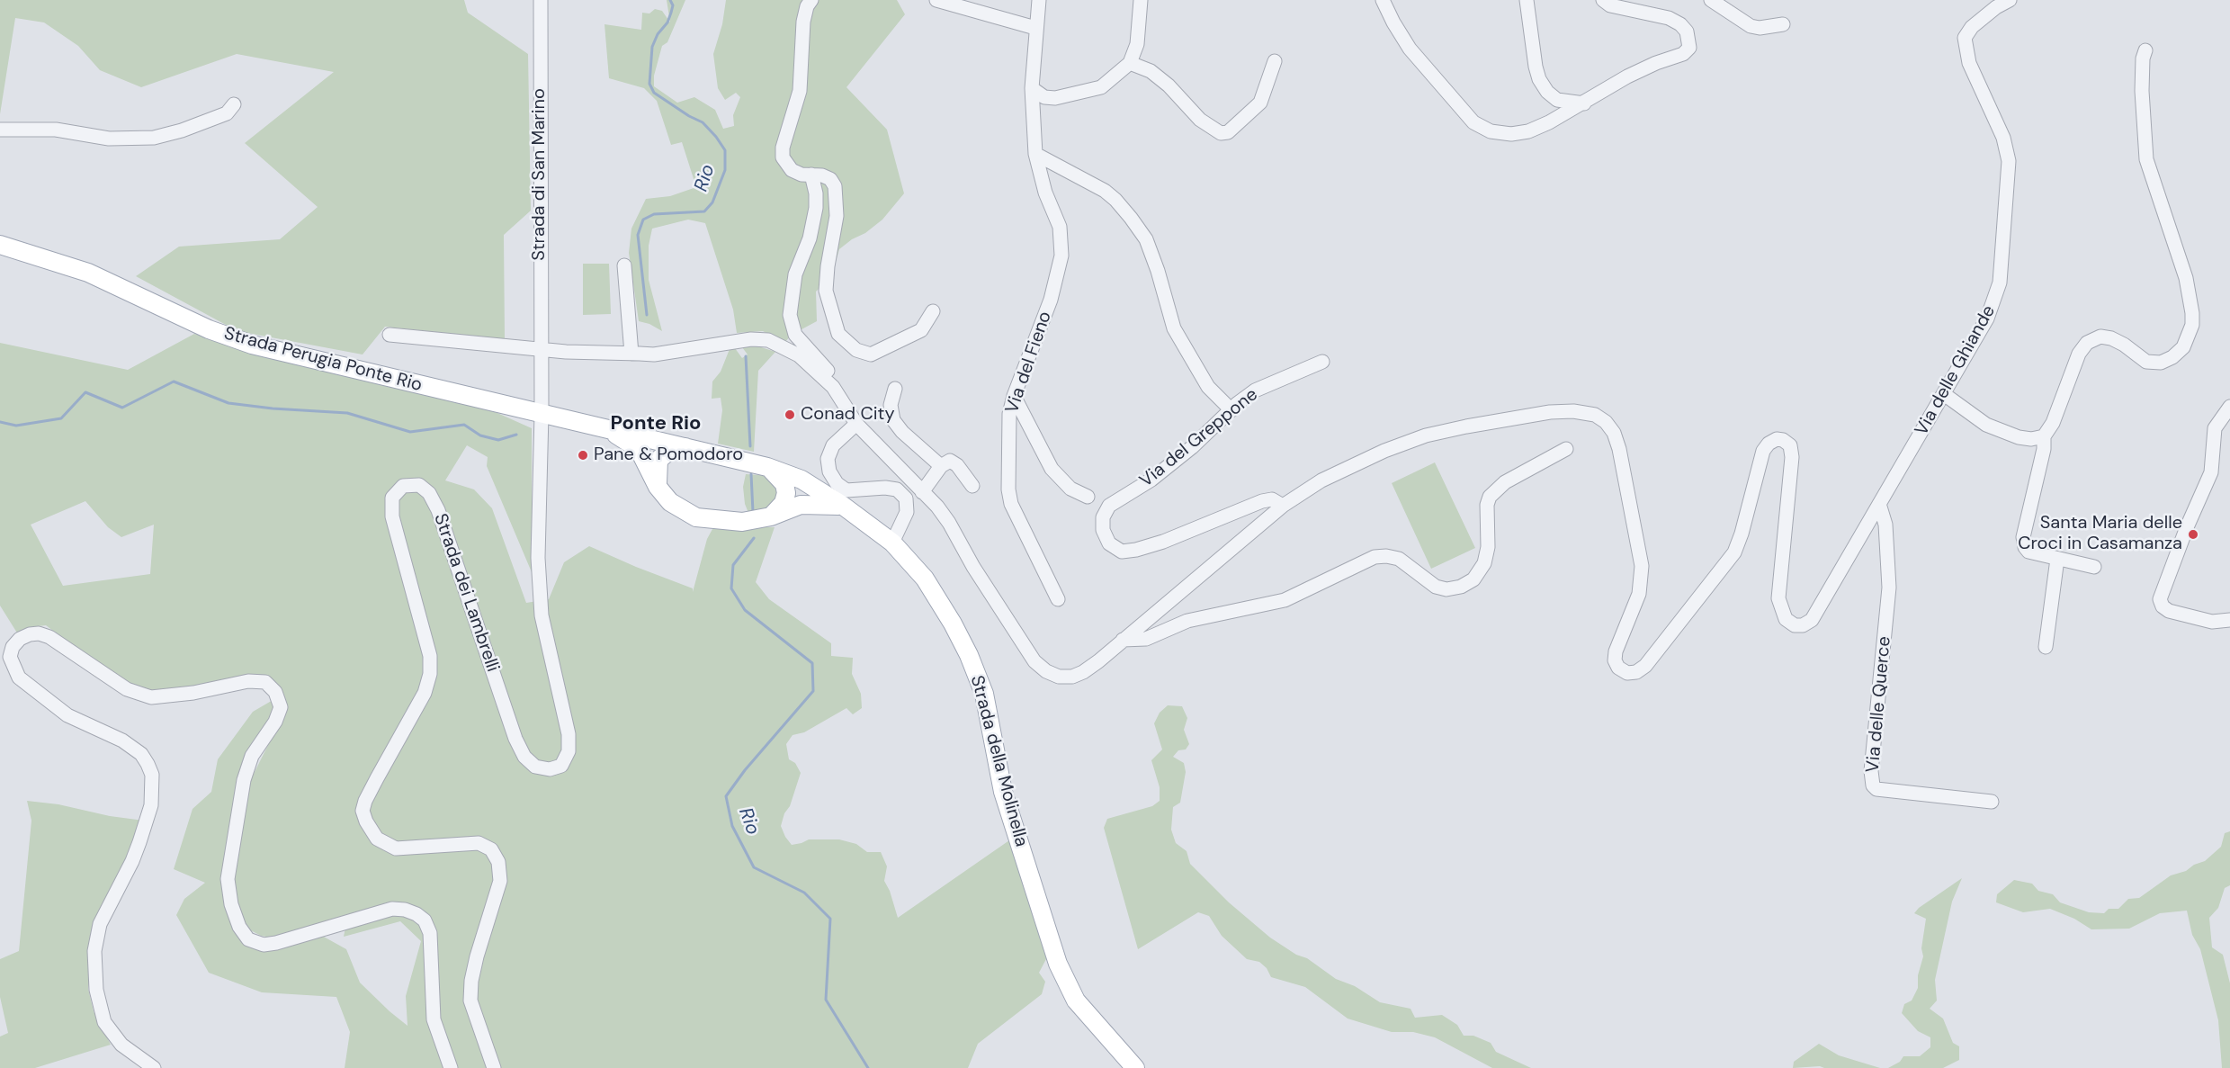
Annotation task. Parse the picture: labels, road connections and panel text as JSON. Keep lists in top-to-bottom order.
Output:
{
  "streets": {
    "main road": ["Strada Perugia Ponte Rio", "Strada della Molinella"],
    "street": [
      "Strada di San Marino",
      "Via del Fieno",
      "Via delle Ghiande",
      "Via del Greppone",
      "Strada dei Lambrelli",
      "Via delle Querce"
    ]
  },
  "crossings": [
    ["Strada di San Marino", "Strada dei Lambrelli"],
    ["Strada Perugia Ponte Rio", "Strada dei Lambrelli"],
    ["Strada Perugia Ponte Rio", "Strada della Molinella"],
    ["Via delle Ghiande", "Via del Greppone"],
    ["Via delle Ghiande", "Via delle Querce"]
  ],
  "districts": ["Ponte Rio"],
  "water": ["Rio"],
  "places": ["Conad City", "Pane & Pomodoro", "Santa Maria delle Croci in Casamanza"]
}
